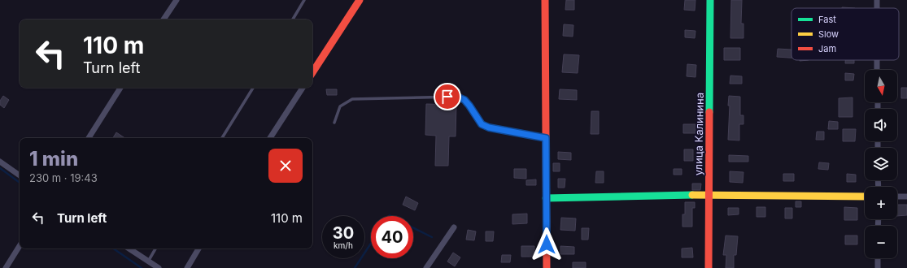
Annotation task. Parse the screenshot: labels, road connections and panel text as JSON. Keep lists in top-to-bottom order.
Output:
{
  "streets": {
    "street": ["улица Калинина"]
  },
  "legend": ["Fast", "Slow", "Jam"],
  "north": "bottom",
  "page": {
    "turn": ["110 m", "Turn left"],
    "map_buttons": ["+", "−"],
    "heading": ["1 min", "230 m · 19:43"],
    "list": [
      {
        "name": "Turn left",
        "value": "110 m"
      }
    ],
    "speed": "30 km/h",
    "limit": "40"
  }
}
